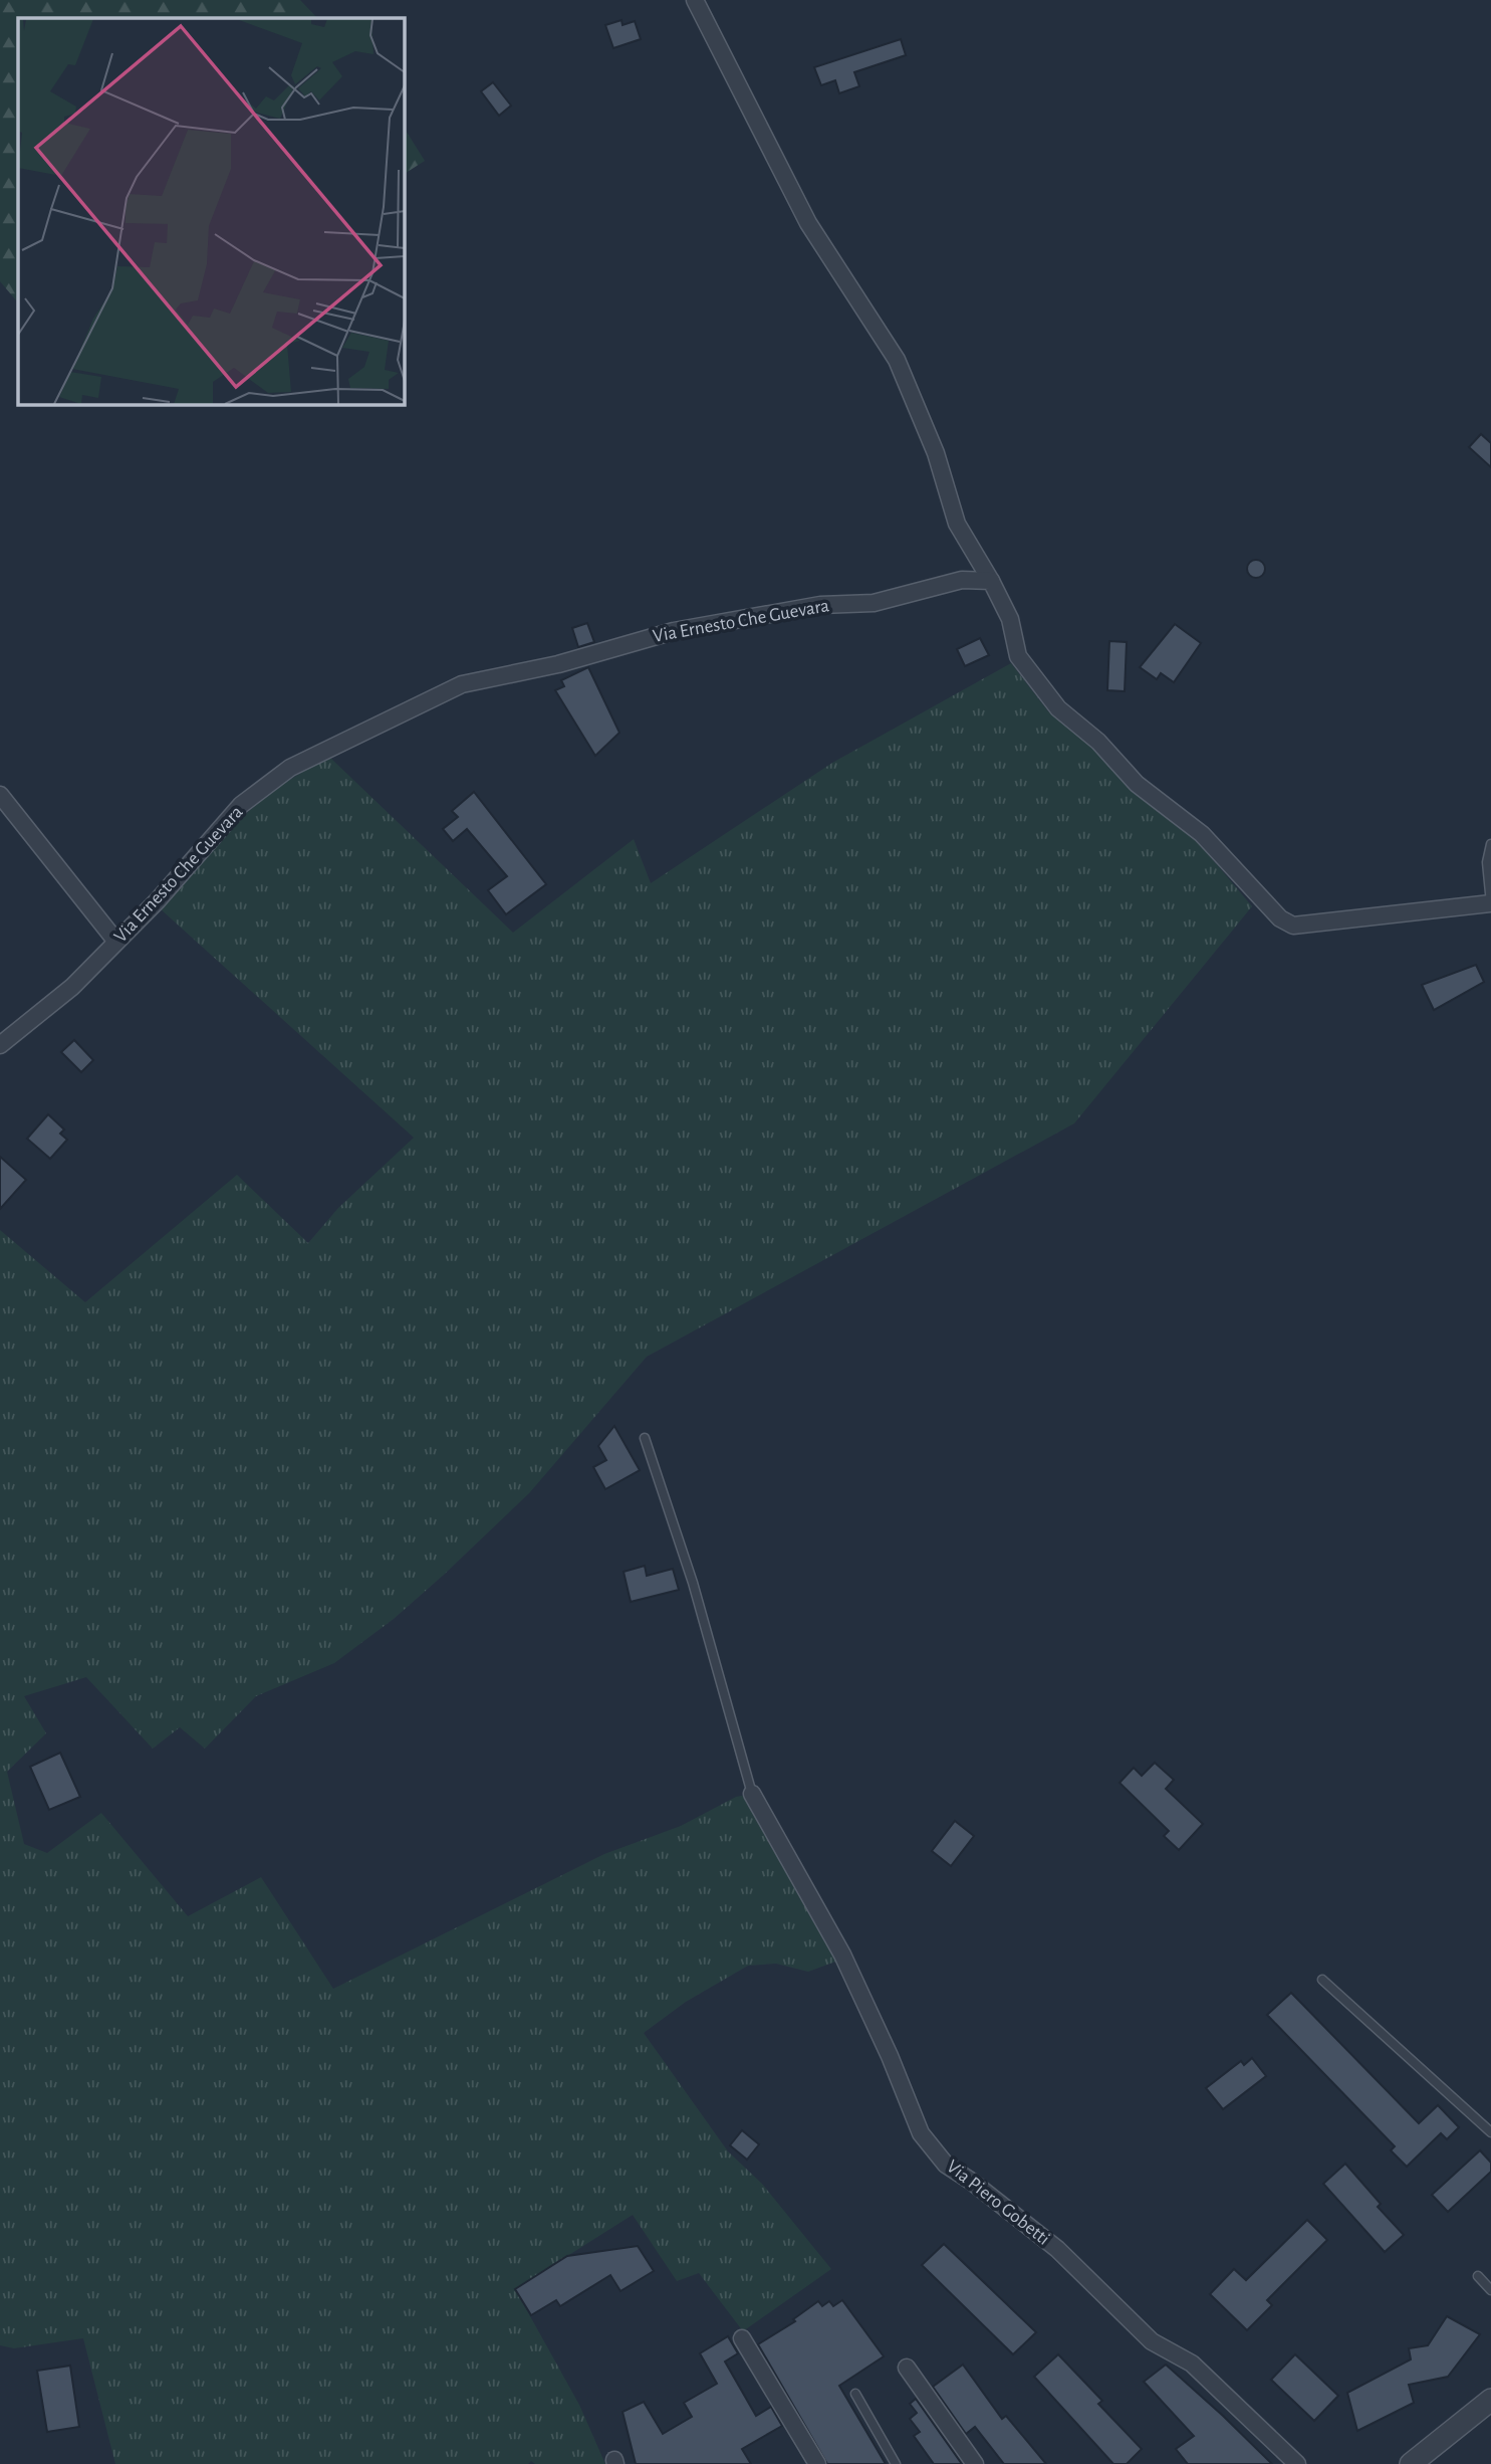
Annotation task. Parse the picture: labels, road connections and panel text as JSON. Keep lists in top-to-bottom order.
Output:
{
  "streets": {
    "street": ["Via Ernesto Che Guevara", "Via Piero Gobetti"]
  }
}
